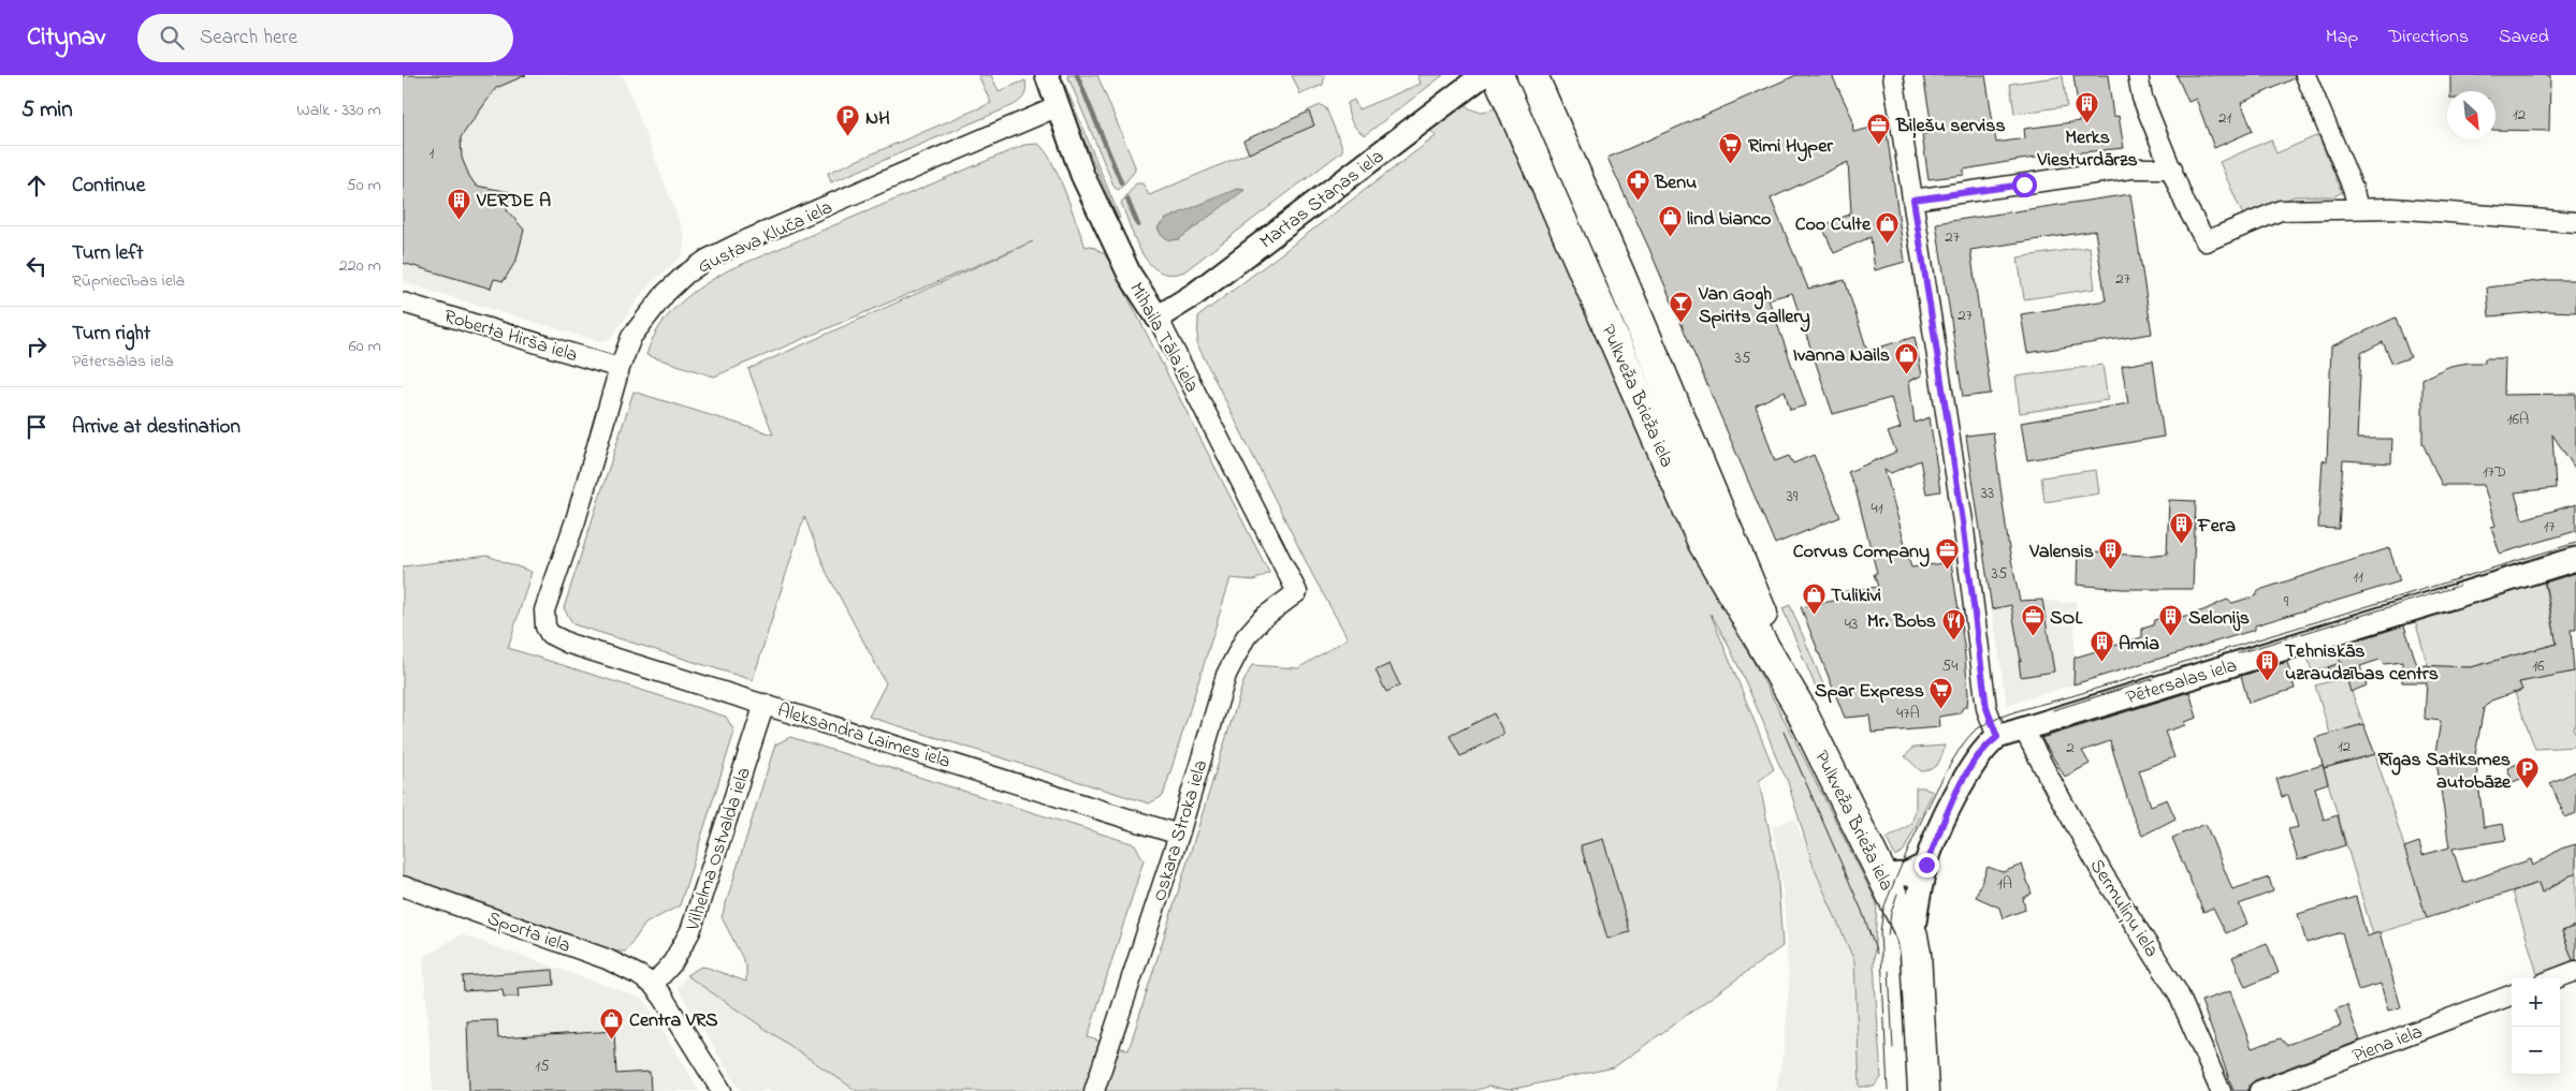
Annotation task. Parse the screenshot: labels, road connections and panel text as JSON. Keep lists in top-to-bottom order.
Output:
{
  "streets": {
    "main road": ["Pulkveža Brieža iela"],
    "street": [
      "Martas Staņas iela",
      "Gustava Kluča iela",
      "Roberta Hirša iela",
      "Mihaila Tāla iela",
      "Pētersalas iela",
      "Aleksandra Laimes iela",
      "Oskara Stroka iela",
      "Vilhelma Ostvalda iela",
      "Sermuliņu iela",
      "Sporta iela",
      "Piena iela"
    ]
  },
  "crossings": [
    ["Martas Staņas iela", "Mihaila Tāla iela"],
    ["Gustava Kluča iela", "Roberta Hirša iela"],
    ["Gustava Kluča iela", "Mihaila Tāla iela"],
    ["Gustava Kluča iela", "Aleksandra Laimes iela"],
    ["Mihaila Tāla iela", "Oskara Stroka iela"],
    ["Pulkveža Brieža iela", "Pētersalas iela"],
    ["Pētersalas iela", "Sermuliņu iela"],
    ["Aleksandra Laimes iela", "Oskara Stroka iela"],
    ["Aleksandra Laimes iela", "Vilhelma Ostvalda iela"],
    ["Vilhelma Ostvalda iela", "Sporta iela"]
  ],
  "places": {
    "building": [
      "Merks Viesturdārzs",
      "VERDE A",
      "Fera",
      "Valensis",
      "Selonijs",
      "Amia",
      "Tehniskās uzraudzības centrs"
    ],
    "parking": ["NH", "Rīgas Satiksmes autobāze"],
    "office": ["Biļešu serviss", "Corvus Company", "SOL"],
    "supermarket": ["Rimi Hyper", "Spar Express"],
    "pharmacy": ["Benu"],
    "shop": [
      "lind bianco",
      "Coo Culte",
      "Ivanna Nails",
      "Tulikivi",
      "Centra VRS"
    ],
    "bar": ["Van Gogh Spirits Gallery"],
    "restaurant": ["Mr. Bobs"]
  },
  "house_numbers": [
    "12",
    "21",
    "1",
    "27",
    "27",
    "27",
    "35",
    "16A",
    "17D",
    "33",
    "39",
    "41",
    "17",
    "35",
    "11",
    "9",
    "43",
    "54",
    "16",
    "47A",
    "12",
    "2",
    "1A",
    "15"
  ],
  "north": "bottom right",
  "page": {
    "header": "Citynav",
    "search": "Search here",
    "nav": ["Map", "Directions", "Saved"],
    "heading": ["5 min", "Walk · 330 m"],
    "list": [
      ["Continue", "50 m"],
      ["Turn left", "Rūpniecības iela", "220 m"],
      ["Turn right", "Pētersalas iela", "60 m"],
      "Arrive at destination"
    ],
    "map_buttons": ["+", "−"]
  }
}
